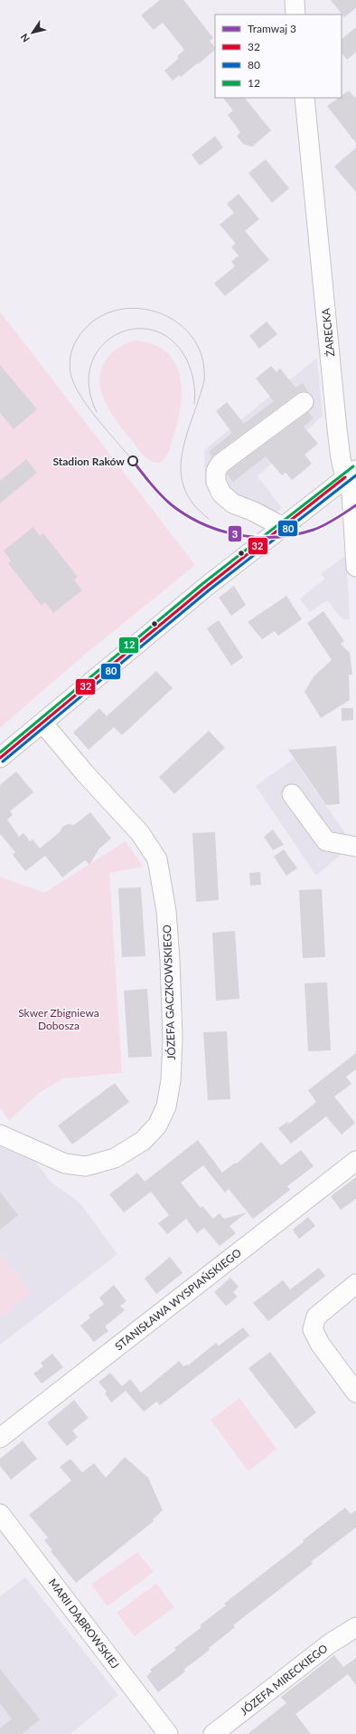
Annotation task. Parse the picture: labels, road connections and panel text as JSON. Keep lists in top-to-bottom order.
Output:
{
  "streets": {
    "street": [
      "ŻARECKA",
      "JÓZEFA GACZKOWSKIEGO",
      "STANISŁAWA WYSPIAŃSKIEGO",
      "MARII DĄBROWSKIEJ",
      "JÓZEFA MIRECKIEGO"
    ]
  },
  "parks": ["Skwer Zbigniewa Dobosza"],
  "places": ["Stadion Raków"],
  "lines": [
    "tram line 3",
    "transit line 12",
    "transit line 80",
    "transit line 32"
  ],
  "legend": [
    "Tramwaj 3",
    "32",
    "80",
    "12"
  ],
  "north": "bottom left"
}
